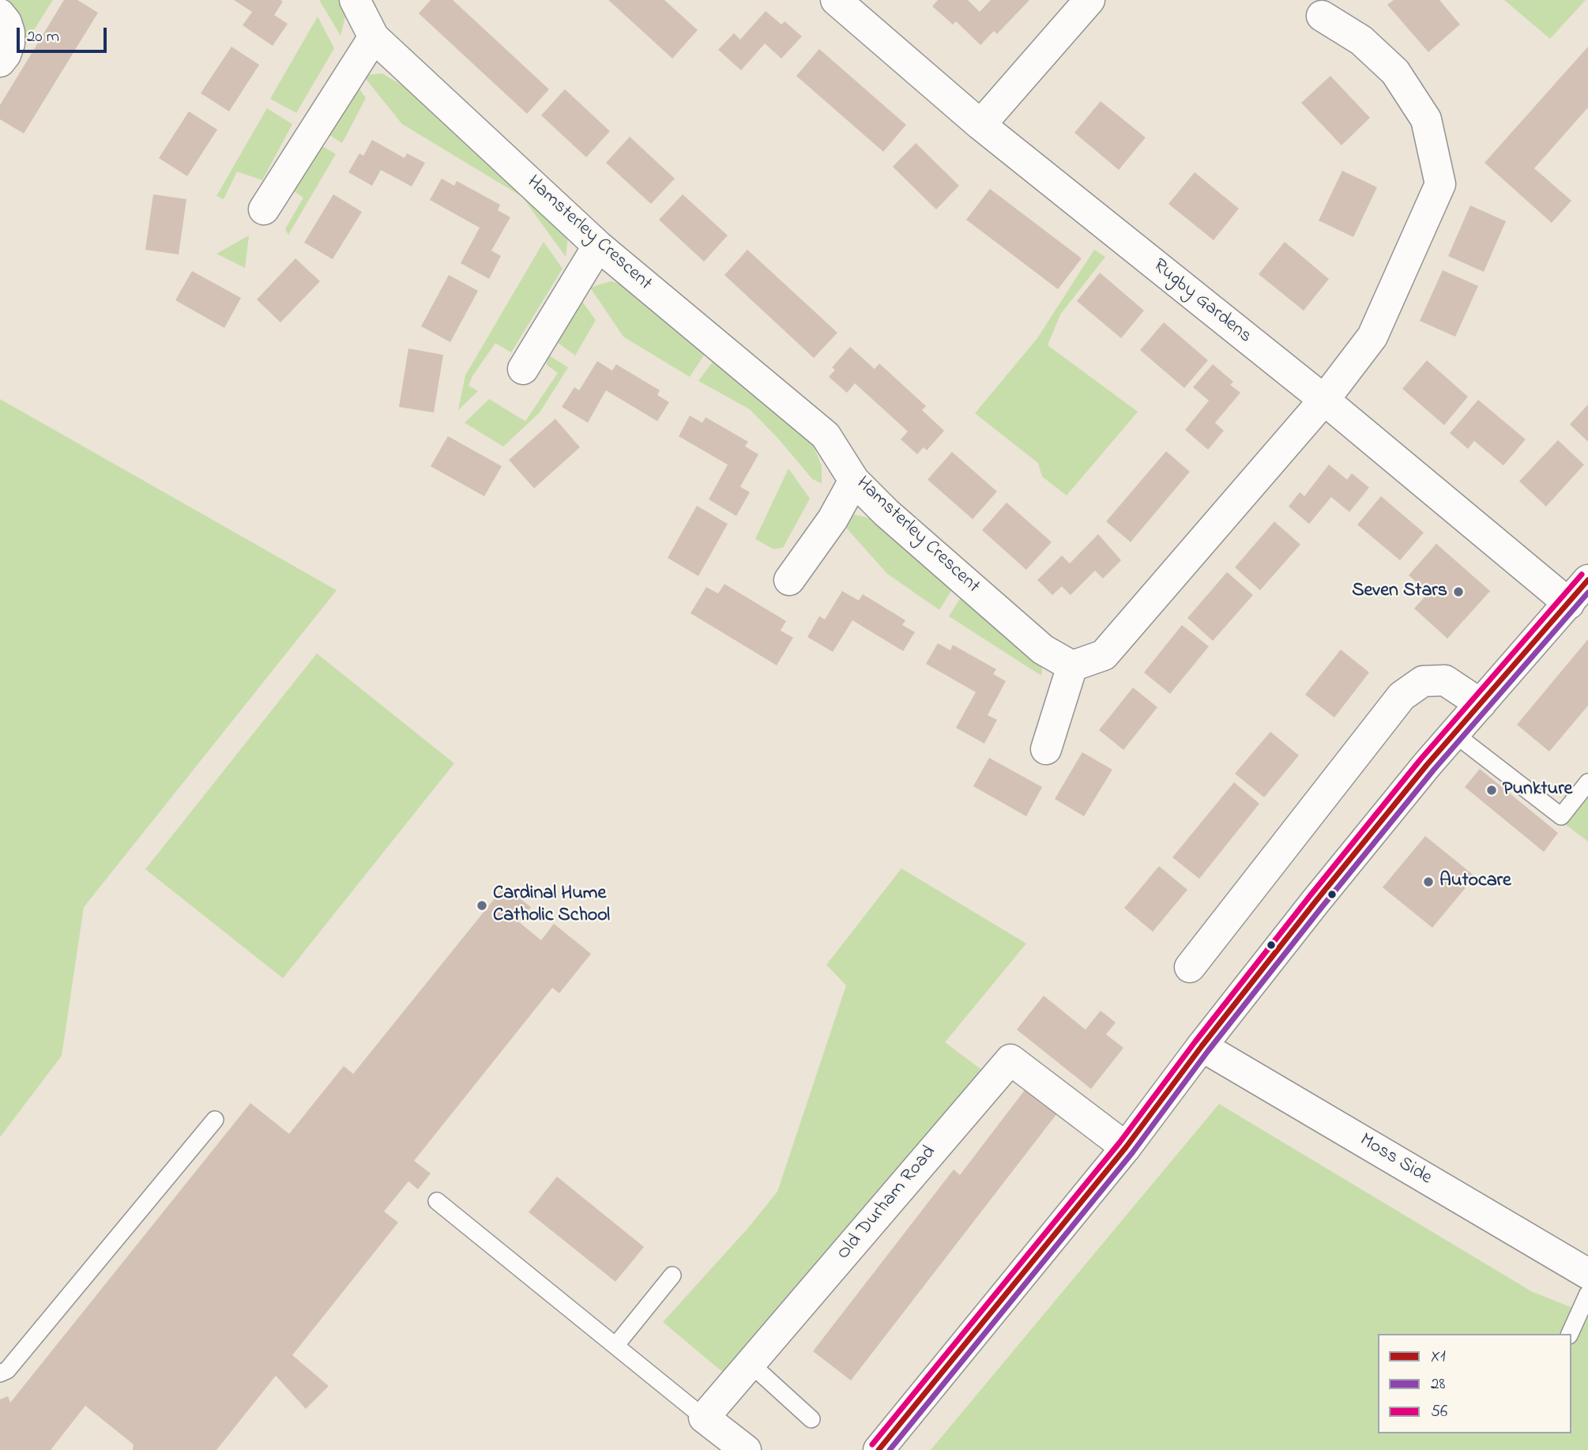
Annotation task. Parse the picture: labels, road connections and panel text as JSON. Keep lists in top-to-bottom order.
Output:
{
  "streets": {
    "street": [
      "Hamsterley Crescent",
      "Rugby Gardens",
      "Moss Side",
      "Old Durham Road"
    ]
  },
  "places": [
    "Seven Stars",
    "Punkture",
    "Autocare",
    "Cardinal Hume Catholic School"
  ],
  "lines": ["transit line 56", "transit line X1", "transit line 28"],
  "legend": ["X1", "28", "56"],
  "scale_bar": "20 m"
}
